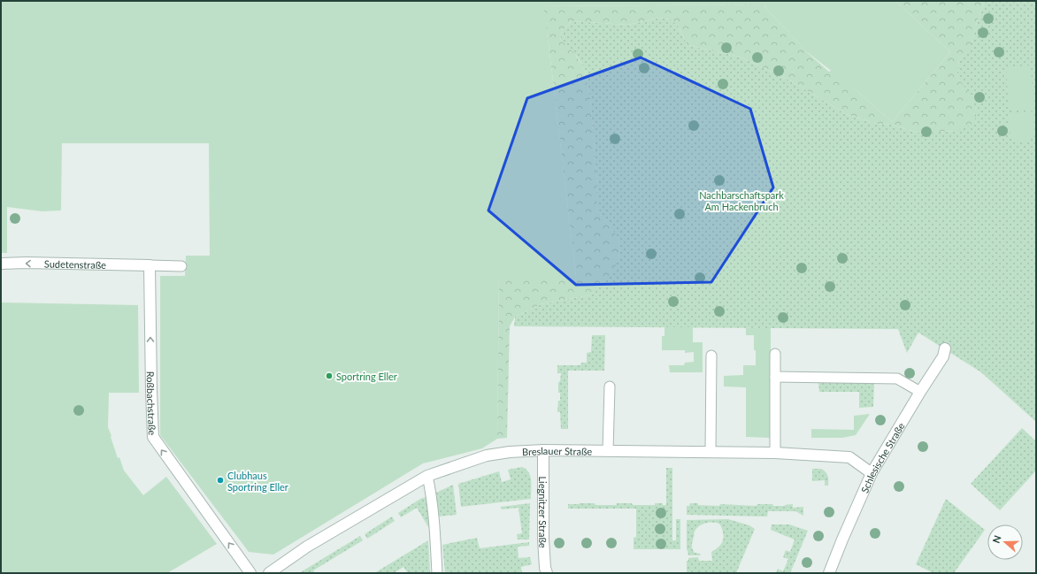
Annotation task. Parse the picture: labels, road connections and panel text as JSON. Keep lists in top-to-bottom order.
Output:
{
  "streets": {
    "street": [
      "Sudetenstraße",
      "Roßbachstraße",
      "Breslauer Straße",
      "Schlesische Straße",
      "Liegnitzer Straße"
    ]
  },
  "crossings": [
    ["Sudetenstraße", "Roßbachstraße"],
    ["Breslauer Straße", "Schlesische Straße"],
    ["Breslauer Straße", "Liegnitzer Straße"]
  ],
  "one_way": ["Sudetenstraße", "Roßbachstraße"],
  "parks": ["Nachbarschaftspark Am Hackenbruch"],
  "places": ["Sportring Eller", "Clubhaus Sportring Eller"],
  "north": "left"
}
